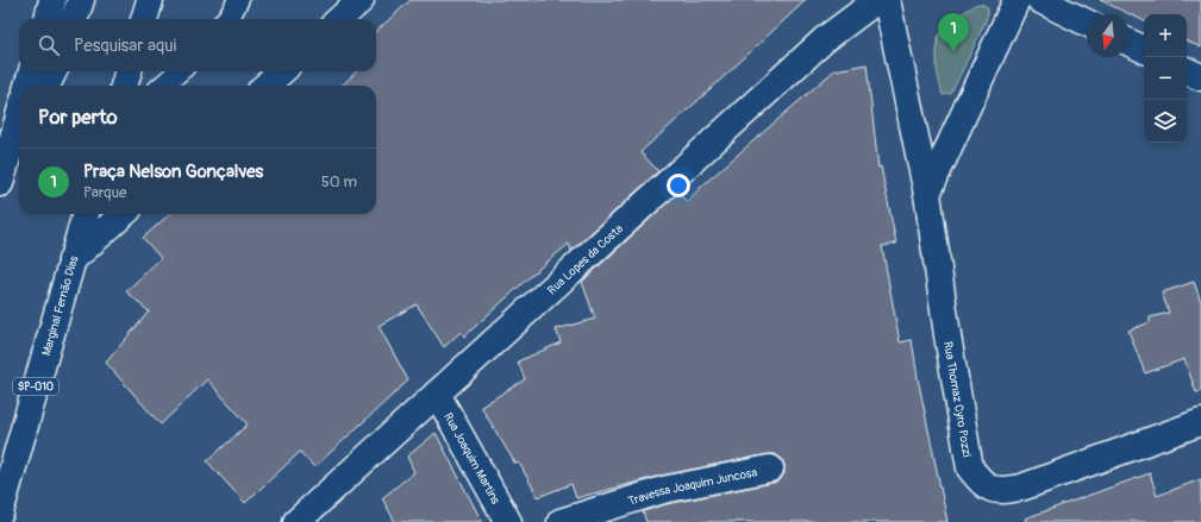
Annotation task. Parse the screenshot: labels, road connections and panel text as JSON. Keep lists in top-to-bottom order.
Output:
{
  "streets": {
    "main road": [
      "Rua Lopes da Costa",
      "Marginal Fernão Dias",
      "SP-010",
      "Rua Thomaz Cyro Pozzi",
      "Rua Joaquim Martins",
      "Travessa Joaquim Juncosa"
    ]
  },
  "crossings": [
    ["Rua Lopes da Costa", "Rua Joaquim Martins"]
  ],
  "north": "bottom",
  "page": {
    "pins": "1",
    "map_buttons": ["+", "−"],
    "search": "Pesquisar aqui",
    "heading": "Por perto",
    "list": [
      {
        "mark": "1",
        "name": "Praça Nelson Gonçalves",
        "note": "Parque",
        "value": "50 m"
      }
    ]
  }
}
